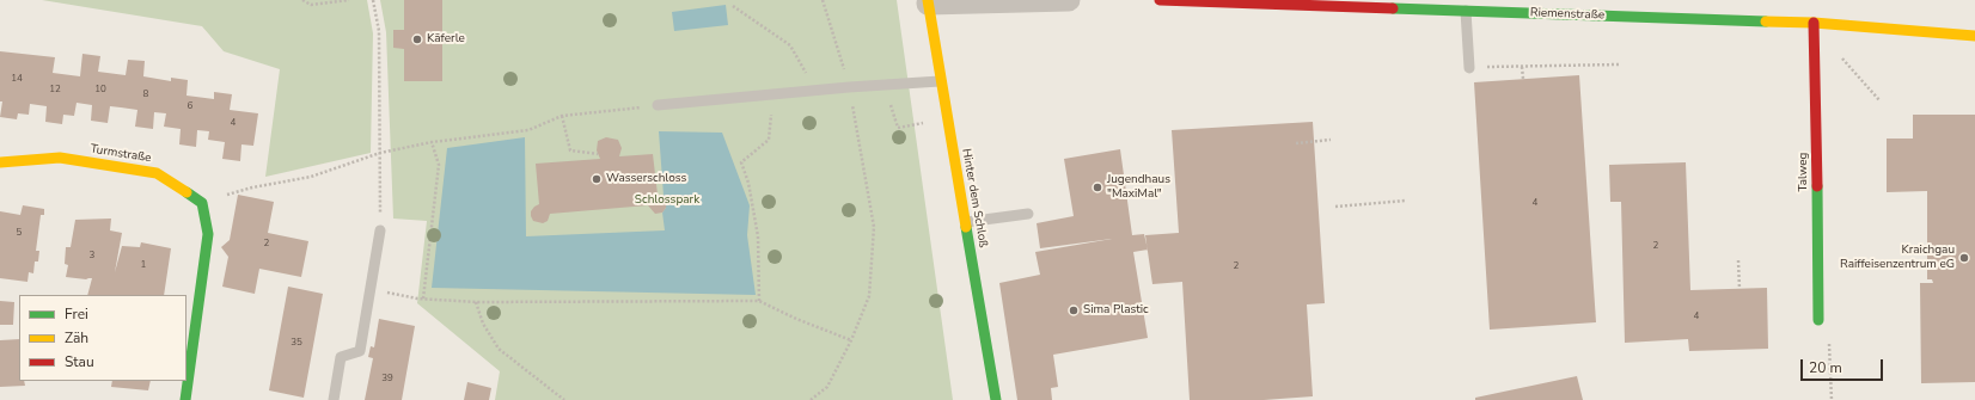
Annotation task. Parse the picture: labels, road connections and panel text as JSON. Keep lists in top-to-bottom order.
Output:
{
  "streets": {
    "street": [
      "Riemenstraße",
      "Turmstraße",
      "Talweg",
      "Hinter dem Schloß"
    ]
  },
  "crossings": [
    ["Riemenstraße", "Talweg"]
  ],
  "parks": ["Schlosspark"],
  "places": [
    "Käferle",
    "Wasserschloss",
    "Jugendhaus \"MaxiMal\"",
    "Kraichgau Raiffeisenzentrum eG",
    "Sima Plastic"
  ],
  "house_numbers": [
    "14",
    "12",
    "10",
    "8",
    "6",
    "4",
    "4",
    "5",
    "2",
    "2",
    "3",
    "1",
    "2",
    "4",
    "35",
    "39"
  ],
  "legend": ["Frei", "Zäh", "Stau"],
  "scale_bar": "20 m"
}
